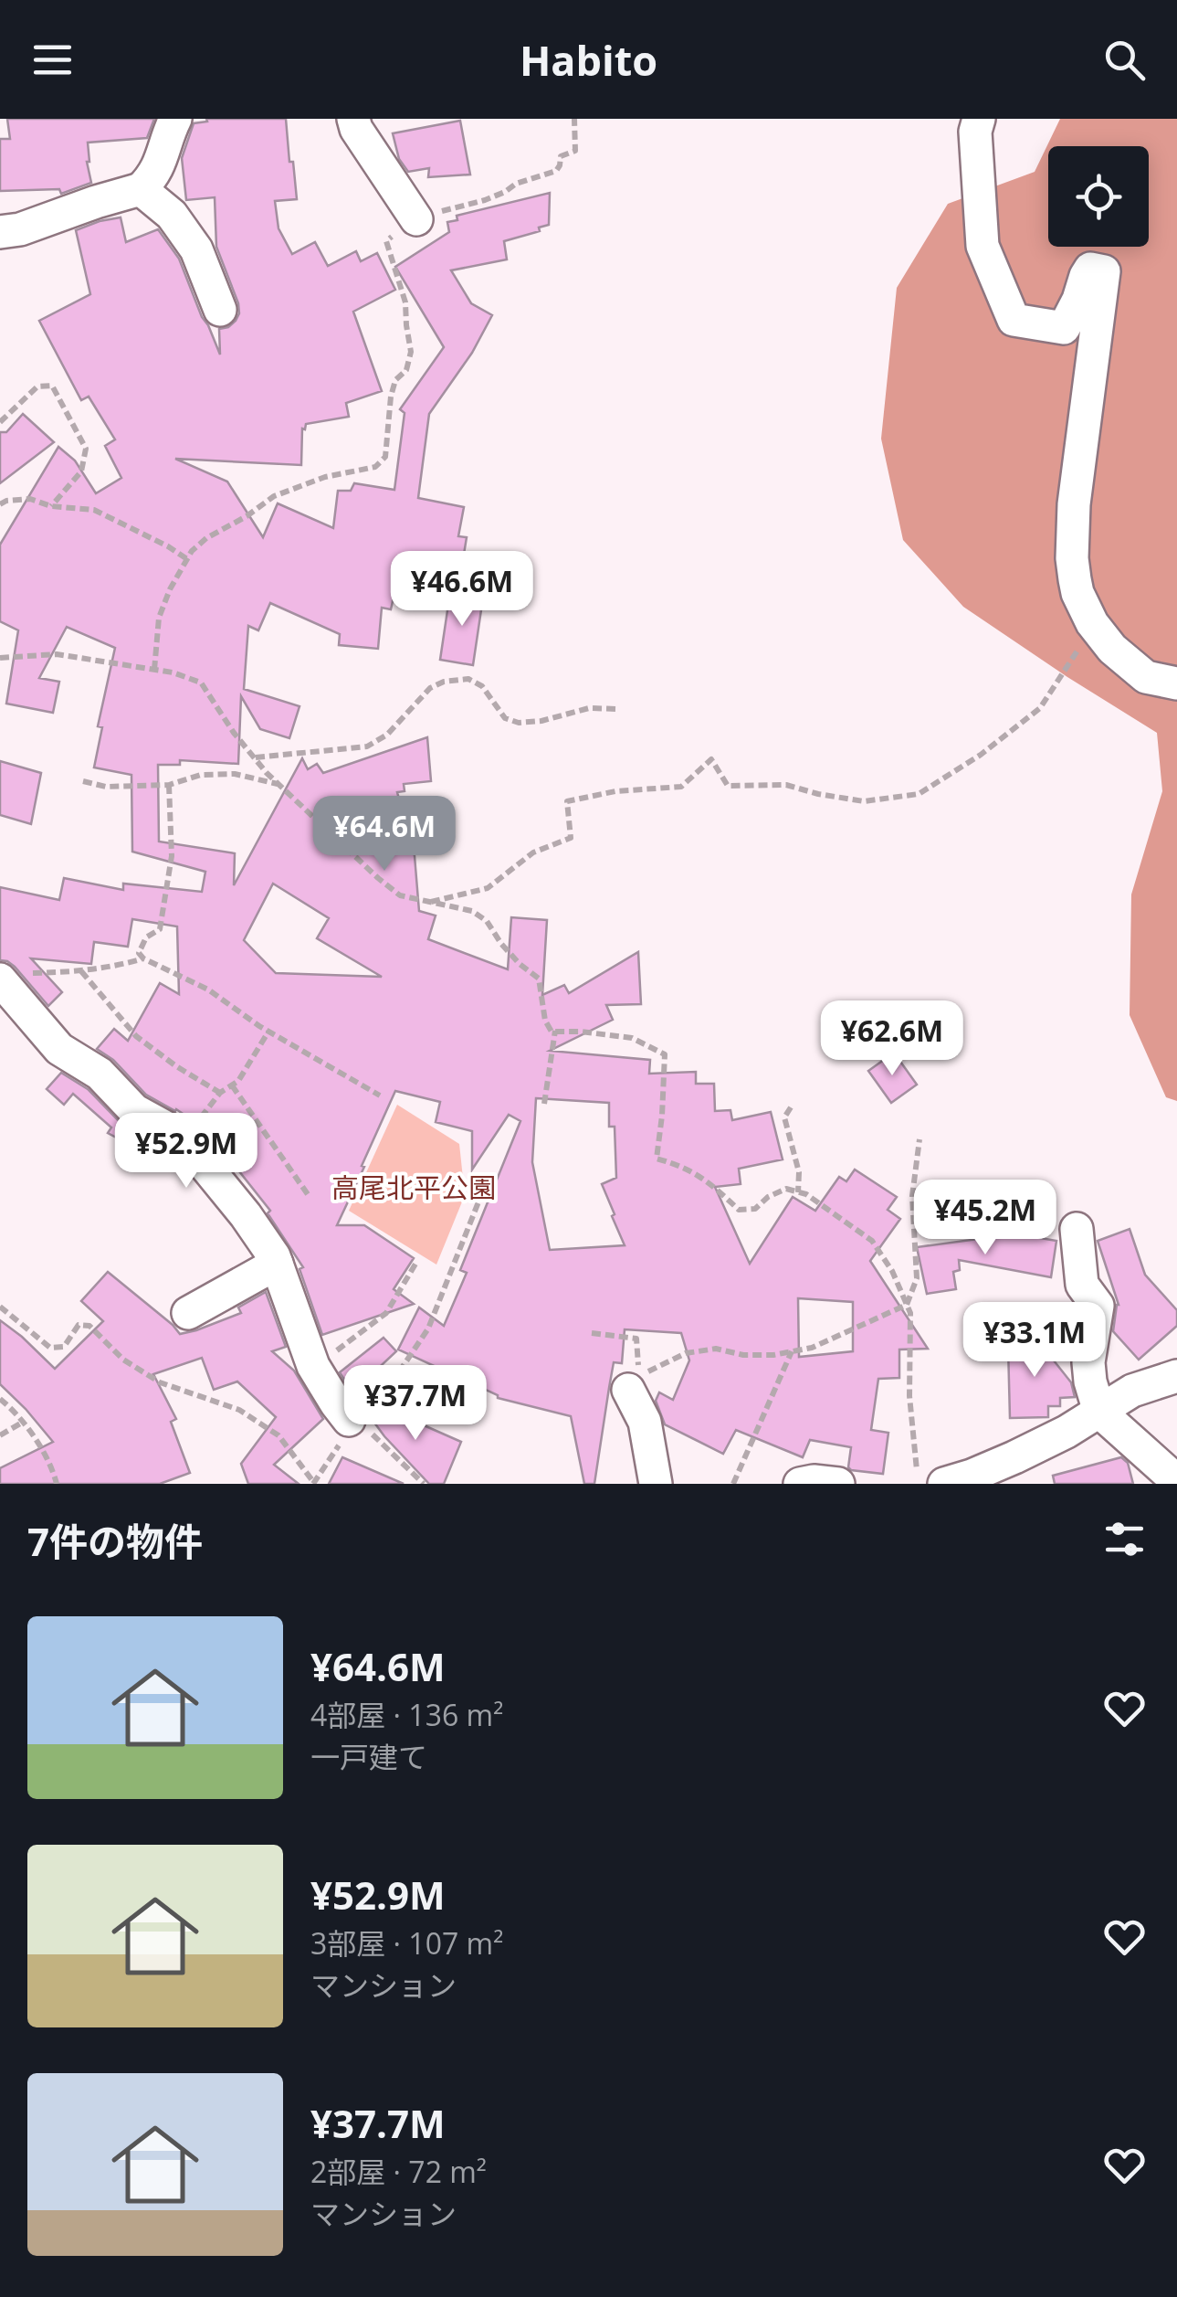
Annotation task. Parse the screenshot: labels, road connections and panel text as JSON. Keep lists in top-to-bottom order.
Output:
{
  "parks": ["高尾北平公園"],
  "page": {
    "header": "Habito",
    "price": [
      "¥46.6M",
      "¥64.6M",
      "¥62.6M",
      "¥52.9M",
      "¥45.2M",
      "¥33.1M",
      "¥37.7M"
    ],
    "heading": "7件の物件",
    "list": [
      {
        "name": "¥64.6M",
        "note": "4部屋 · 136 m² · 一戸建て"
      },
      {
        "name": "¥52.9M",
        "note": "3部屋 · 107 m² · マンション"
      },
      {
        "name": "¥37.7M",
        "note": "2部屋 · 72 m² · マンション"
      }
    ]
  }
}
